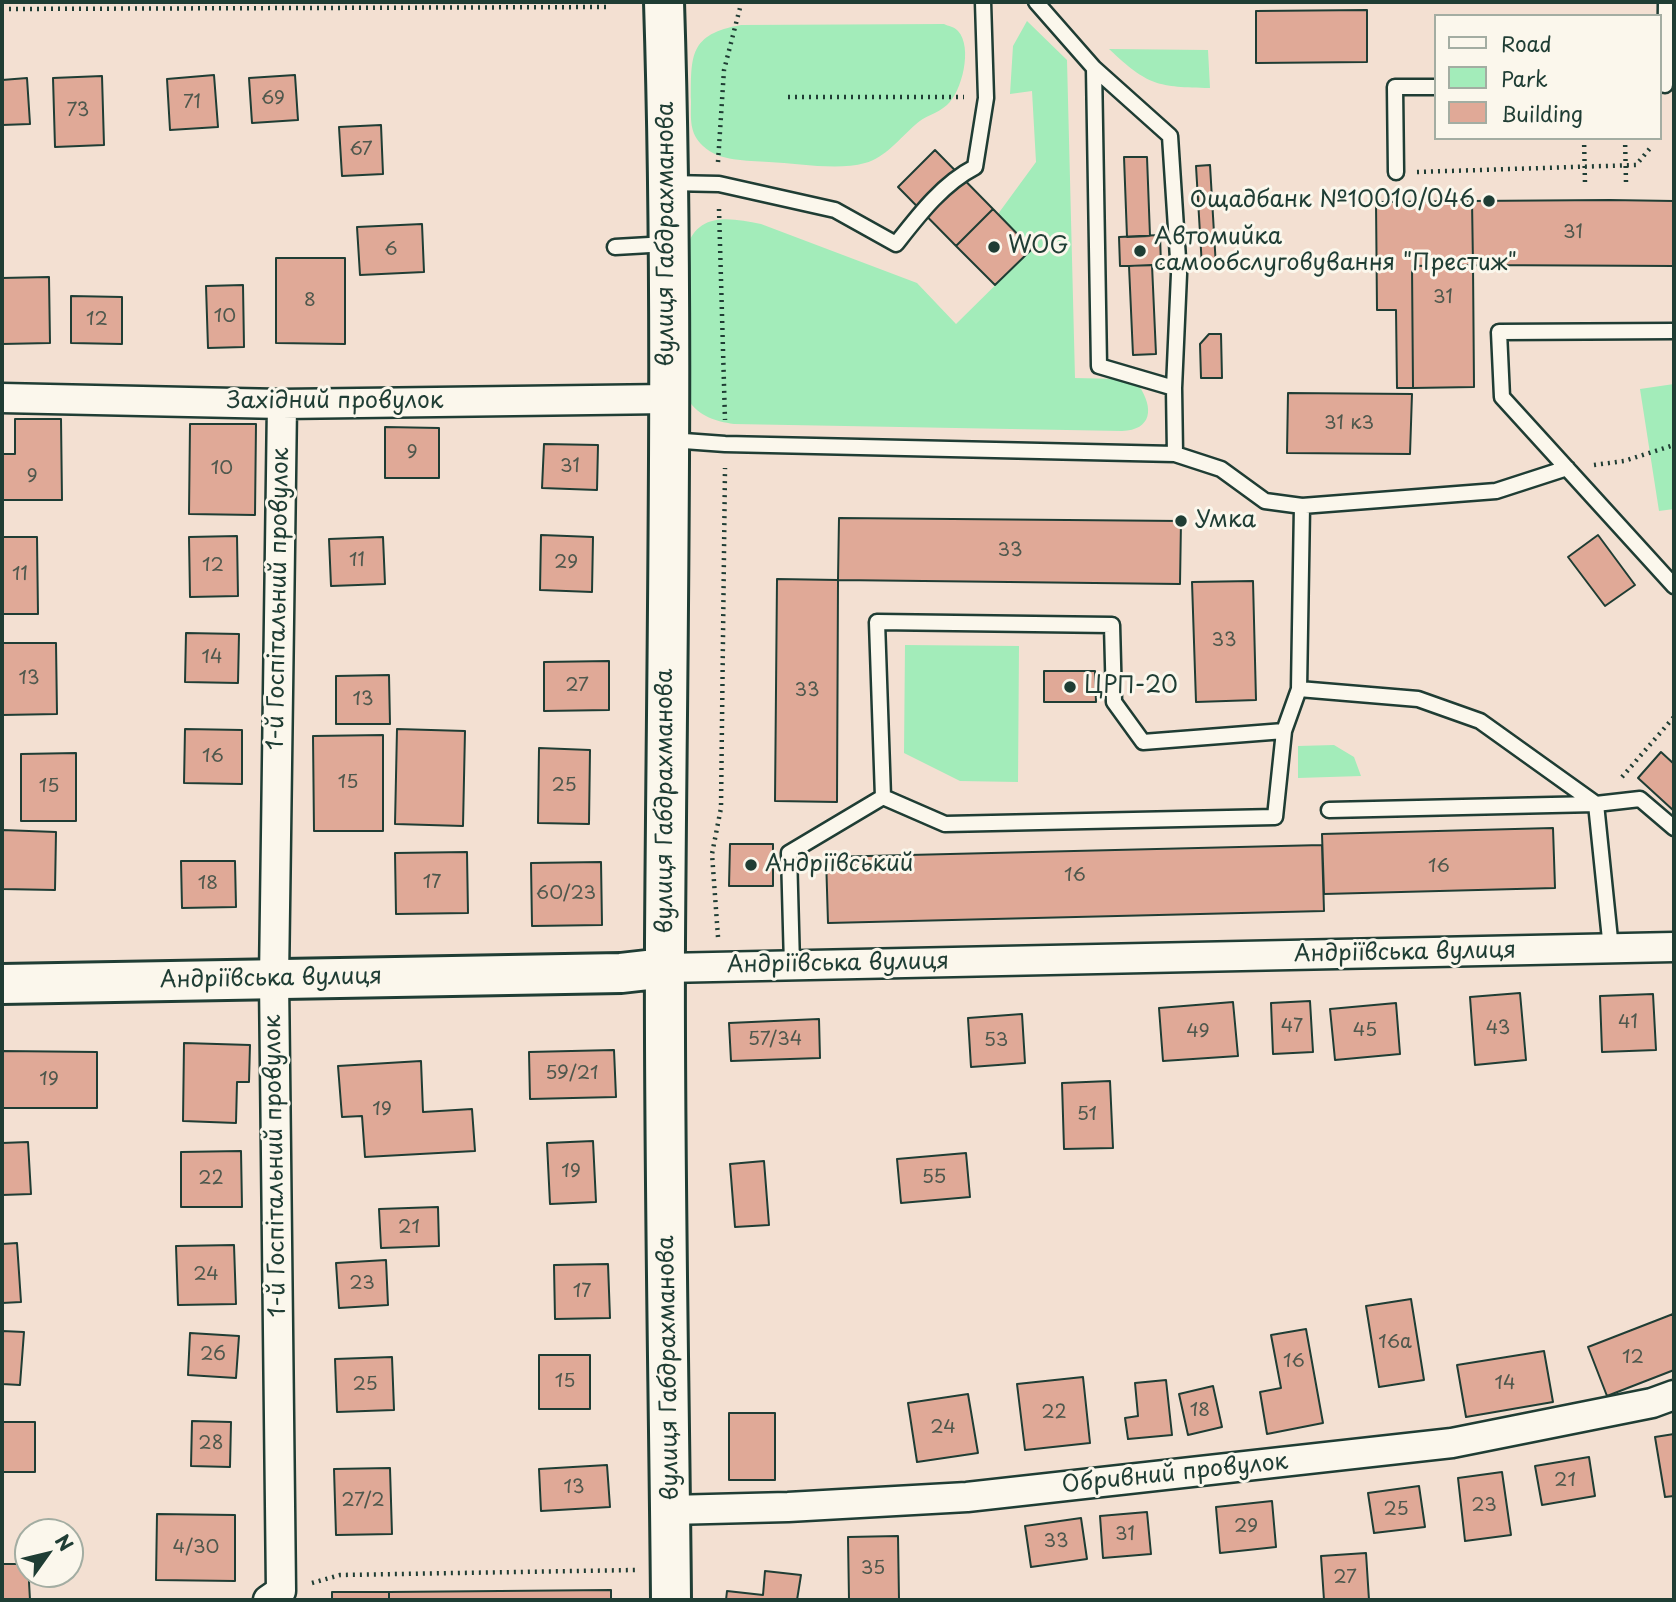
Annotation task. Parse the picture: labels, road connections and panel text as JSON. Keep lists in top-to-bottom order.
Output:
{
  "streets": {
    "street": [
      "вулиця Габдрахманова",
      "Західний провулок",
      "1-й Госпітальний провулок",
      "Андріївська вулиця",
      "Обривний провулок"
    ]
  },
  "crossings": [
    ["вулиця Габдрахманова", "Західний провулок"],
    ["вулиця Габдрахманова", "Андріївська вулиця"],
    ["вулиця Габдрахманова", "Обривний провулок"],
    ["Західний провулок", "1-й Госпітальний провулок"],
    ["1-й Госпітальний провулок", "Андріївська вулиця"]
  ],
  "places": [
    "Ощадбанк №10010/046",
    "WOG",
    "Автомийка самообслуговування \"Престиж\"",
    "Умка",
    "ЦРП-20",
    "Андріївський"
  ],
  "house_numbers": [
    "69",
    "71",
    "73",
    "67",
    "31",
    "6",
    "31",
    "8",
    "10",
    "12",
    "31 к3",
    "9",
    "31",
    "10",
    "9",
    "33",
    "11",
    "29",
    "12",
    "11",
    "33",
    "14",
    "13",
    "27",
    "33",
    "13",
    "16",
    "15",
    "25",
    "15",
    "16",
    "16",
    "17",
    "18",
    "60/23",
    "41",
    "47",
    "43",
    "45",
    "49",
    "57/34",
    "53",
    "59/21",
    "19",
    "19",
    "51",
    "19",
    "55",
    "22",
    "21",
    "24",
    "23",
    "17",
    "16а",
    "26",
    "12",
    "16",
    "15",
    "14",
    "25",
    "18",
    "22",
    "24",
    "28",
    "21",
    "13",
    "27/2",
    "23",
    "25",
    "29",
    "31",
    "33",
    "4/30",
    "35",
    "27"
  ],
  "legend": ["Road", "Park", "Building"],
  "north": "top right"
}
